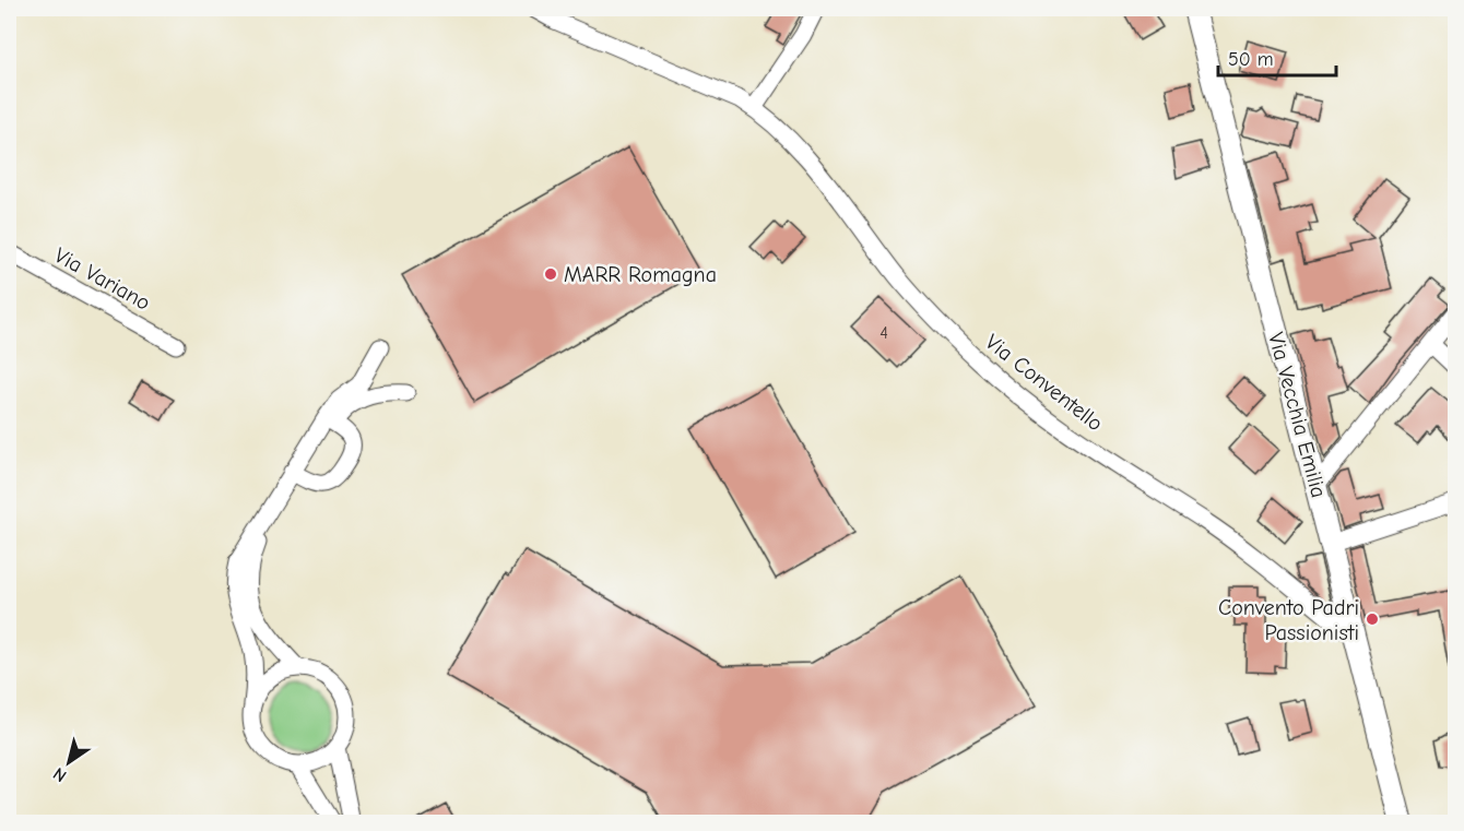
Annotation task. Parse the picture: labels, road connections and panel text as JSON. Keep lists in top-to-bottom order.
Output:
{
  "streets": {
    "street": ["Via Variano", "Via Conventello", "Via Vecchia Emilia"]
  },
  "crossings": [
    ["Via Conventello", "Via Vecchia Emilia"]
  ],
  "places": ["MARR Romagna", "Convento Padri Passionisti"],
  "house_numbers": ["4"],
  "scale_bar": "50 m",
  "north": "bottom left"
}
